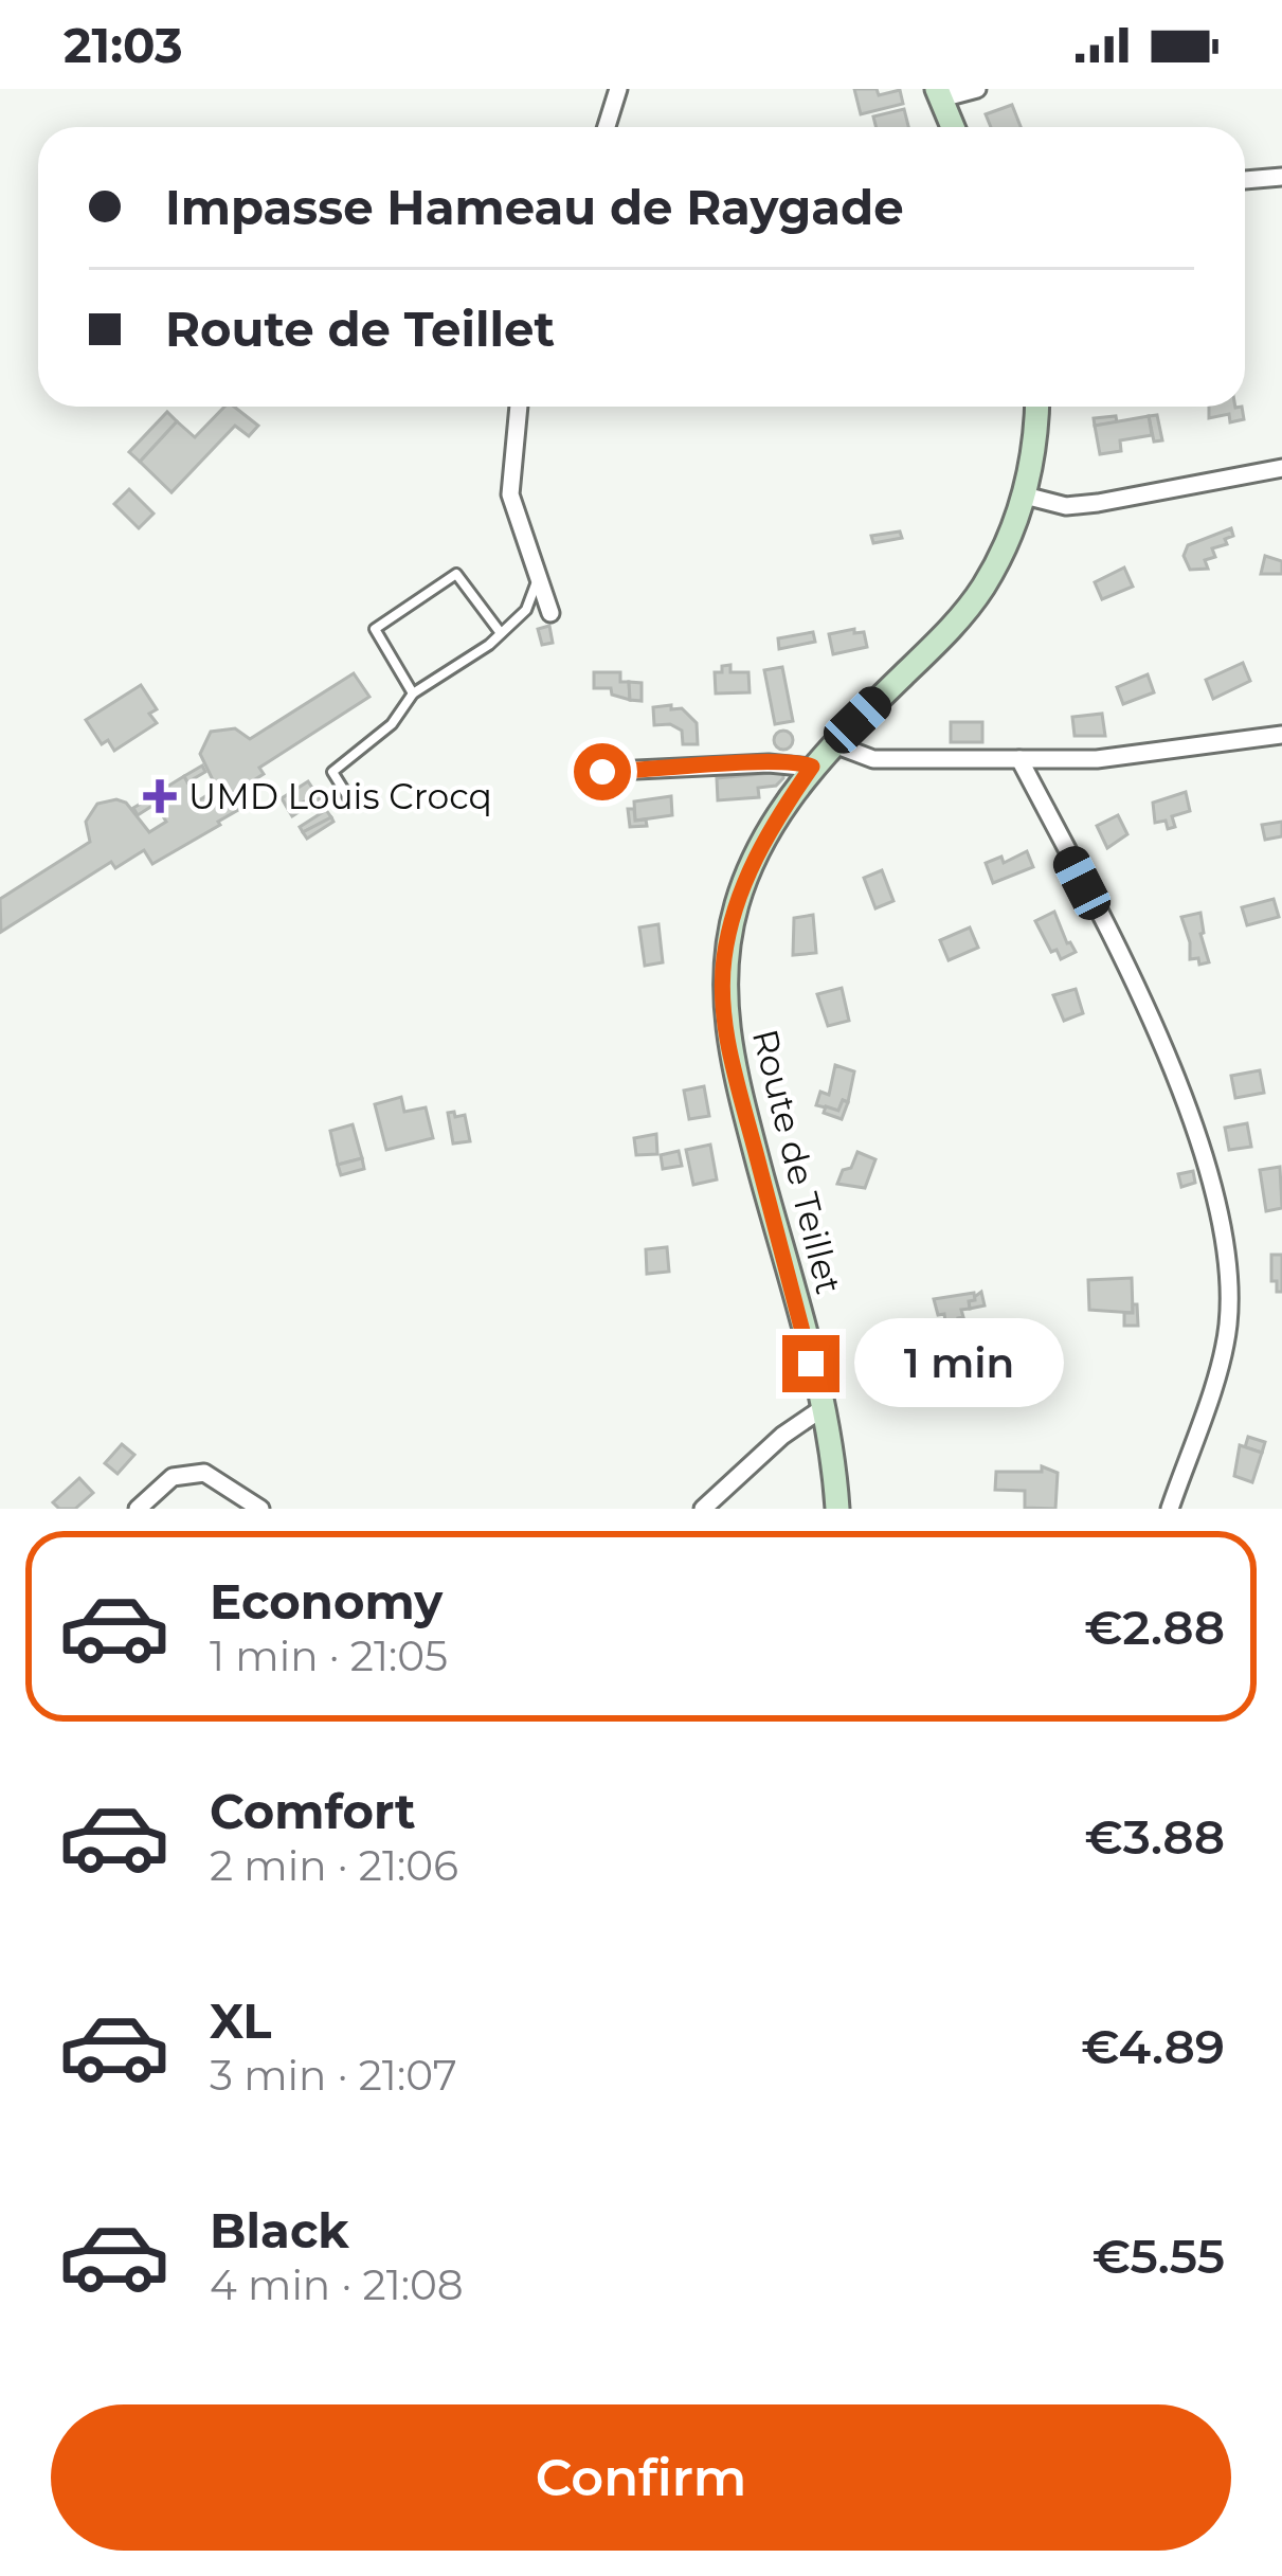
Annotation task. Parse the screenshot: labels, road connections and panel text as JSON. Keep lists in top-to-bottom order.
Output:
{
  "streets": {
    "main road": ["Route de Teillet"]
  },
  "places": {
    "health": ["UMD Louis Crocq"]
  },
  "page": {
    "status": "21:03",
    "banner": ["Impasse Hameau de Raygade", "Route de Teillet"],
    "bubble": "1 min",
    "list": [
      {
        "name": "Economy",
        "note": "1 min · 21:05",
        "value": "€2.88"
      },
      {
        "name": "Comfort",
        "note": "2 min · 21:06",
        "value": "€3.88"
      },
      {
        "name": "XL",
        "note": "3 min · 21:07",
        "value": "€4.89"
      },
      {
        "name": "Black",
        "note": "4 min · 21:08",
        "value": "€5.55"
      }
    ],
    "buttons": "Confirm"
  }
}
